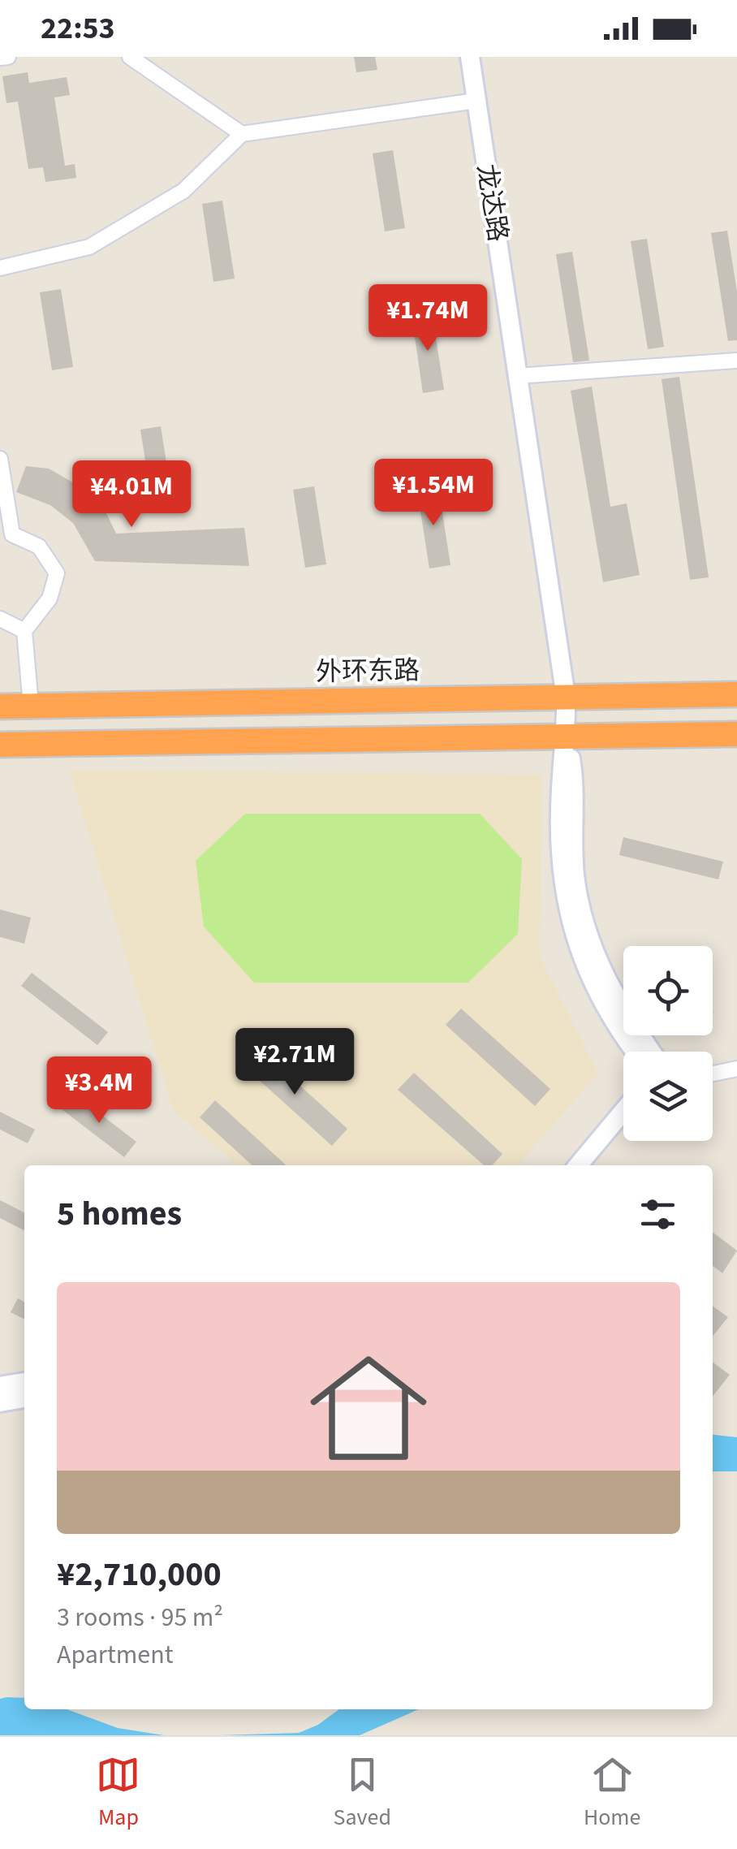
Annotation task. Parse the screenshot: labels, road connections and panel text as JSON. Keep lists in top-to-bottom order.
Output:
{
  "streets": {
    "highway": ["外环东路"],
    "street": ["龙达路"]
  },
  "crossings": [
    ["龙达路", "外环东路"]
  ],
  "page": {
    "status": "22:53",
    "price": [
      "¥1.74M",
      "¥1.54M",
      "¥4.01M",
      "¥2.71M",
      "¥3.4M"
    ],
    "heading": "5 homes",
    "list": [
      {
        "name": "¥2,710,000",
        "note": "3 rooms · 95 m² · Apartment"
      }
    ],
    "tabs": ["Map", "Saved", "Home"]
  }
}
